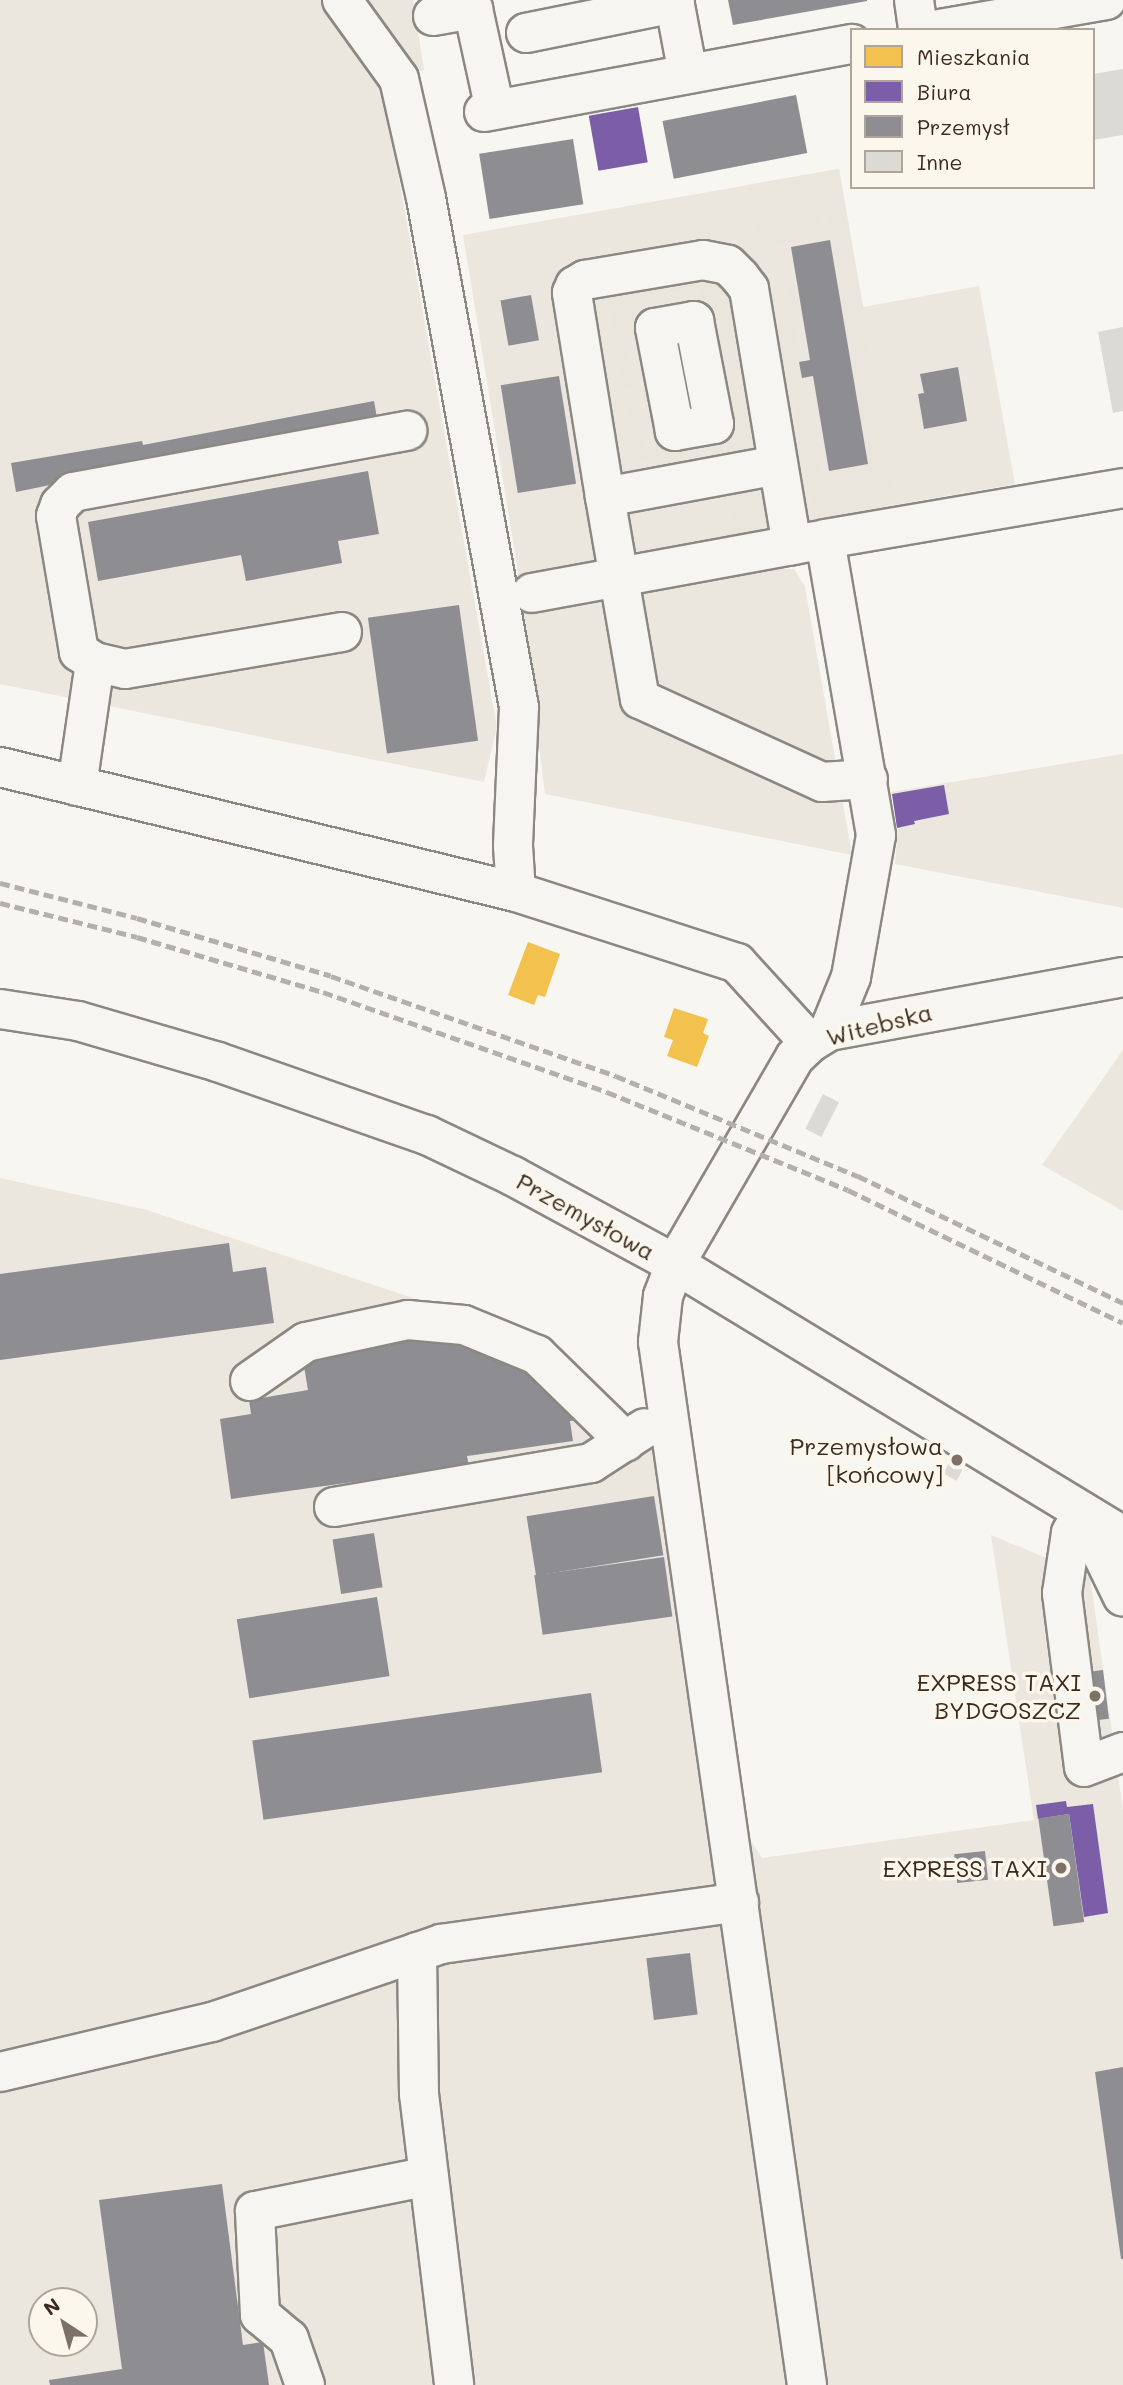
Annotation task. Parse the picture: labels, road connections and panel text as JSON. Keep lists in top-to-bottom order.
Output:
{
  "streets": {
    "street": ["Witebska", "Przemysłowa"]
  },
  "crossings": [
    ["Witebska", "Przemysłowa"]
  ],
  "places": ["Przemysłowa [końcowy]", "EXPRESS TAXI BYDGOSZCZ", "EXPRESS TAXI"],
  "legend": [
    "Mieszkania",
    "Biura",
    "Przemysł",
    "Inne"
  ],
  "north": "top left"
}
